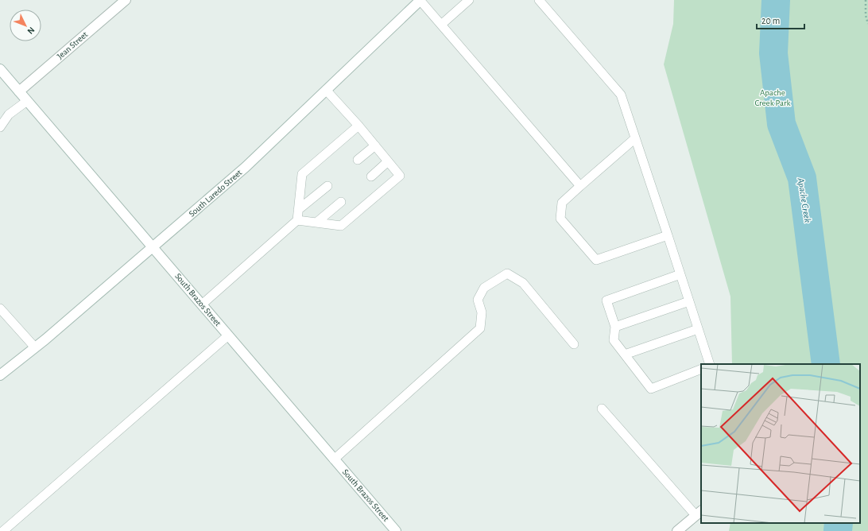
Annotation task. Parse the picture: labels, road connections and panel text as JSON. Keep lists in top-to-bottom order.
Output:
{
  "streets": {
    "street": ["Jean Street", "South Laredo Street", "South Brazos Street"]
  },
  "crossings": [
    ["Jean Street", "South Brazos Street"],
    ["South Laredo Street", "South Brazos Street"]
  ],
  "water": ["Apache Creek"],
  "parks": ["Apache Creek Park"],
  "scale_bar": "20 m",
  "north": "bottom right"
}
